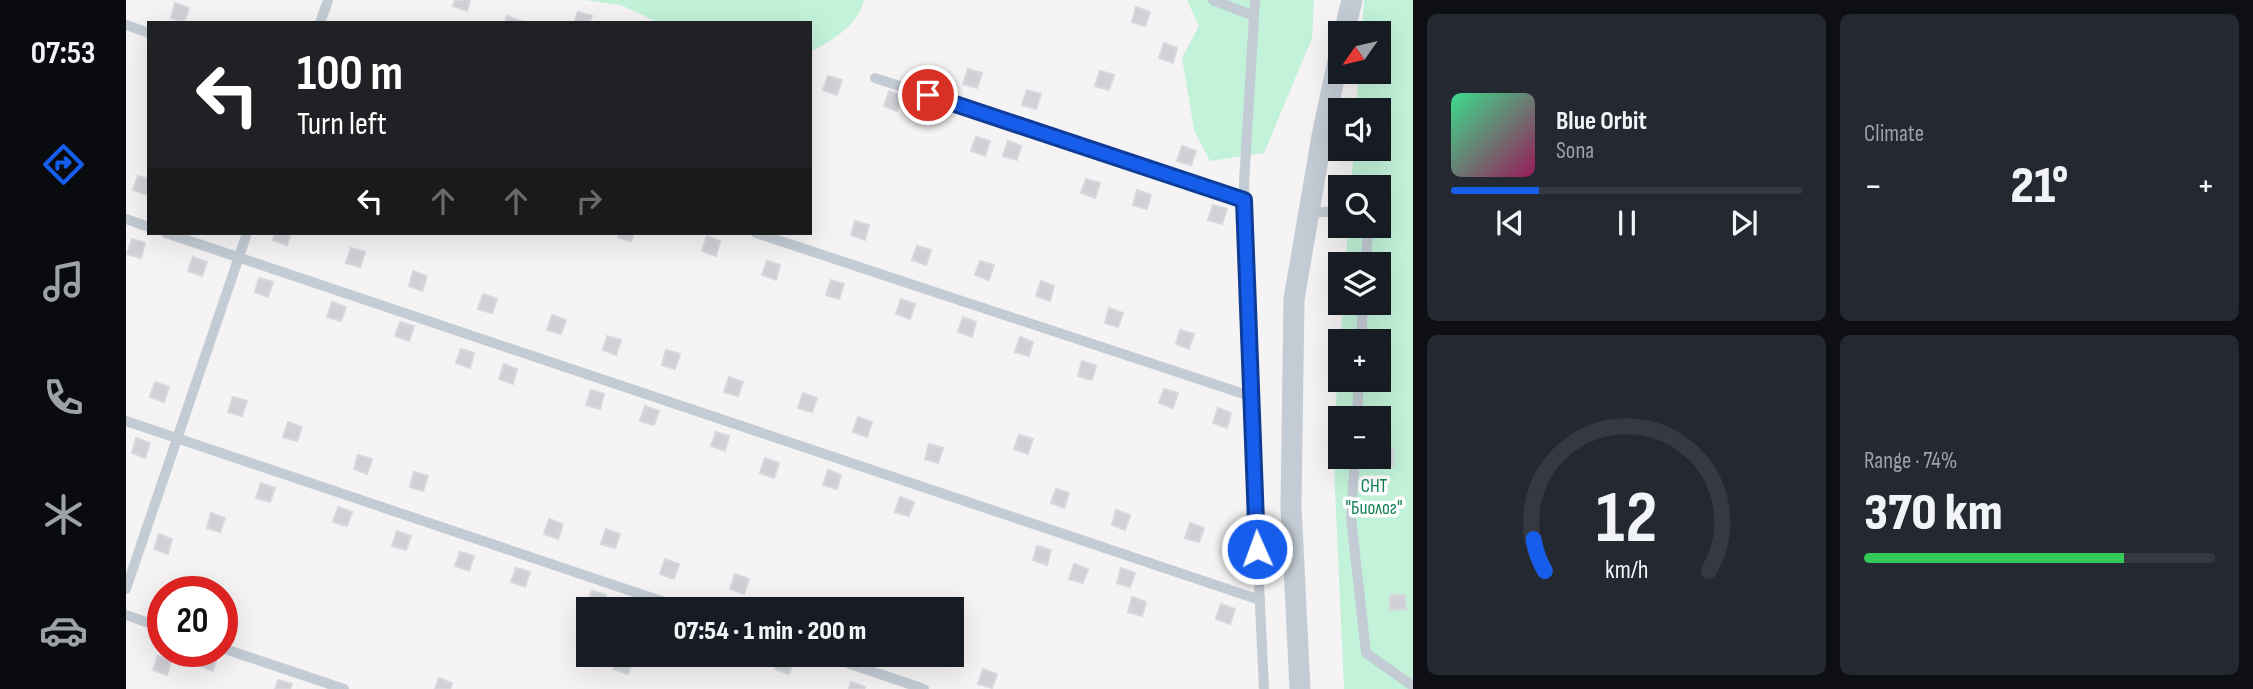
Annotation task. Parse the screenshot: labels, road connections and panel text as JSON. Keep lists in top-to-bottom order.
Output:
{
  "parks": ["СНТ \"Биолог\""],
  "north": "bottom left",
  "page": {
    "tabs": "07:53",
    "tile": [
      "Climate",
      ["Range · 74%", "370 km"]
    ],
    "map_buttons": ["+", "−"],
    "turn": ["100 m", "Turn left"],
    "song": ["Blue Orbit", "Sona"],
    "heat": ["−", "21°", "+"],
    "limit": "20",
    "trip": "07:54 · 1 min · 200 m",
    "gauge": ["12", "km/h"]
  }
}
